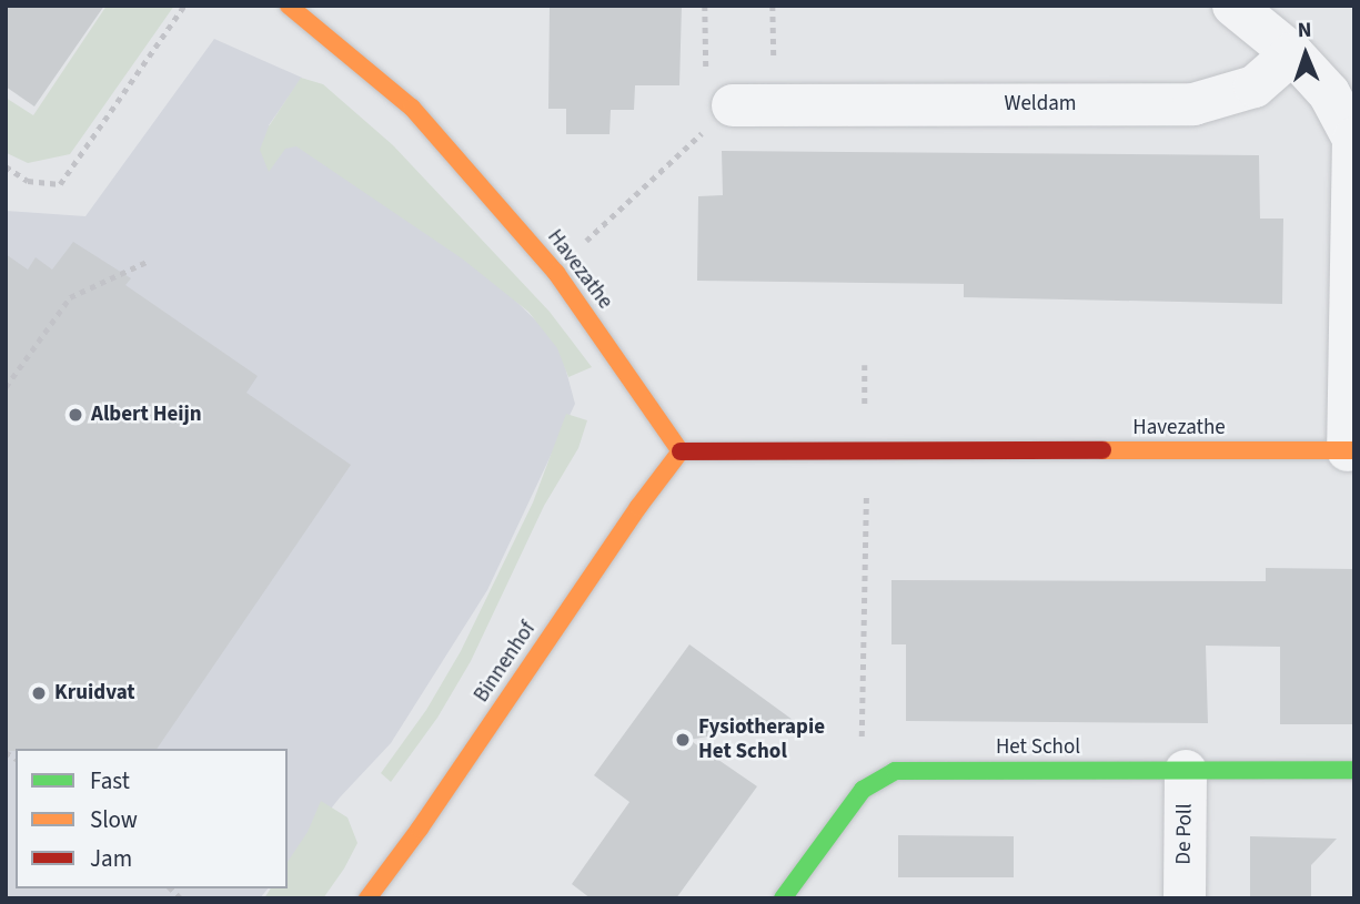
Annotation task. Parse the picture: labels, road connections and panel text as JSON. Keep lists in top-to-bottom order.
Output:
{
  "streets": {
    "street": [
      "Weldam",
      "Havezathe",
      "Binnenhof",
      "Het Schol",
      "De Poll"
    ]
  },
  "crossings": [
    ["Havezathe", "Binnenhof"],
    ["Het Schol", "De Poll"]
  ],
  "places": ["Albert Heijn", "Kruidvat", "Fysiotherapie Het Schol"],
  "legend": ["Fast", "Slow", "Jam"],
  "north": "top"
}
